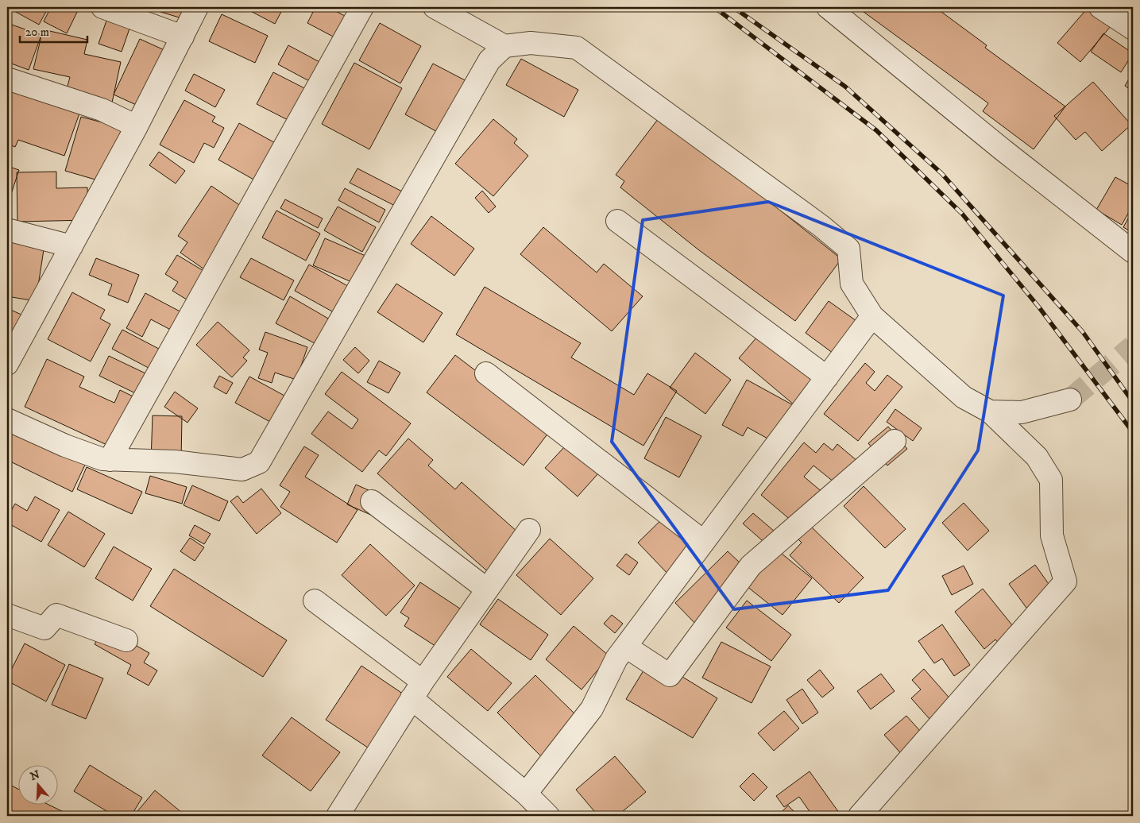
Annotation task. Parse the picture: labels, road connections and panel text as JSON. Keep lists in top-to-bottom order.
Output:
{
  "scale_bar": "20 m",
  "north": "top"
}
